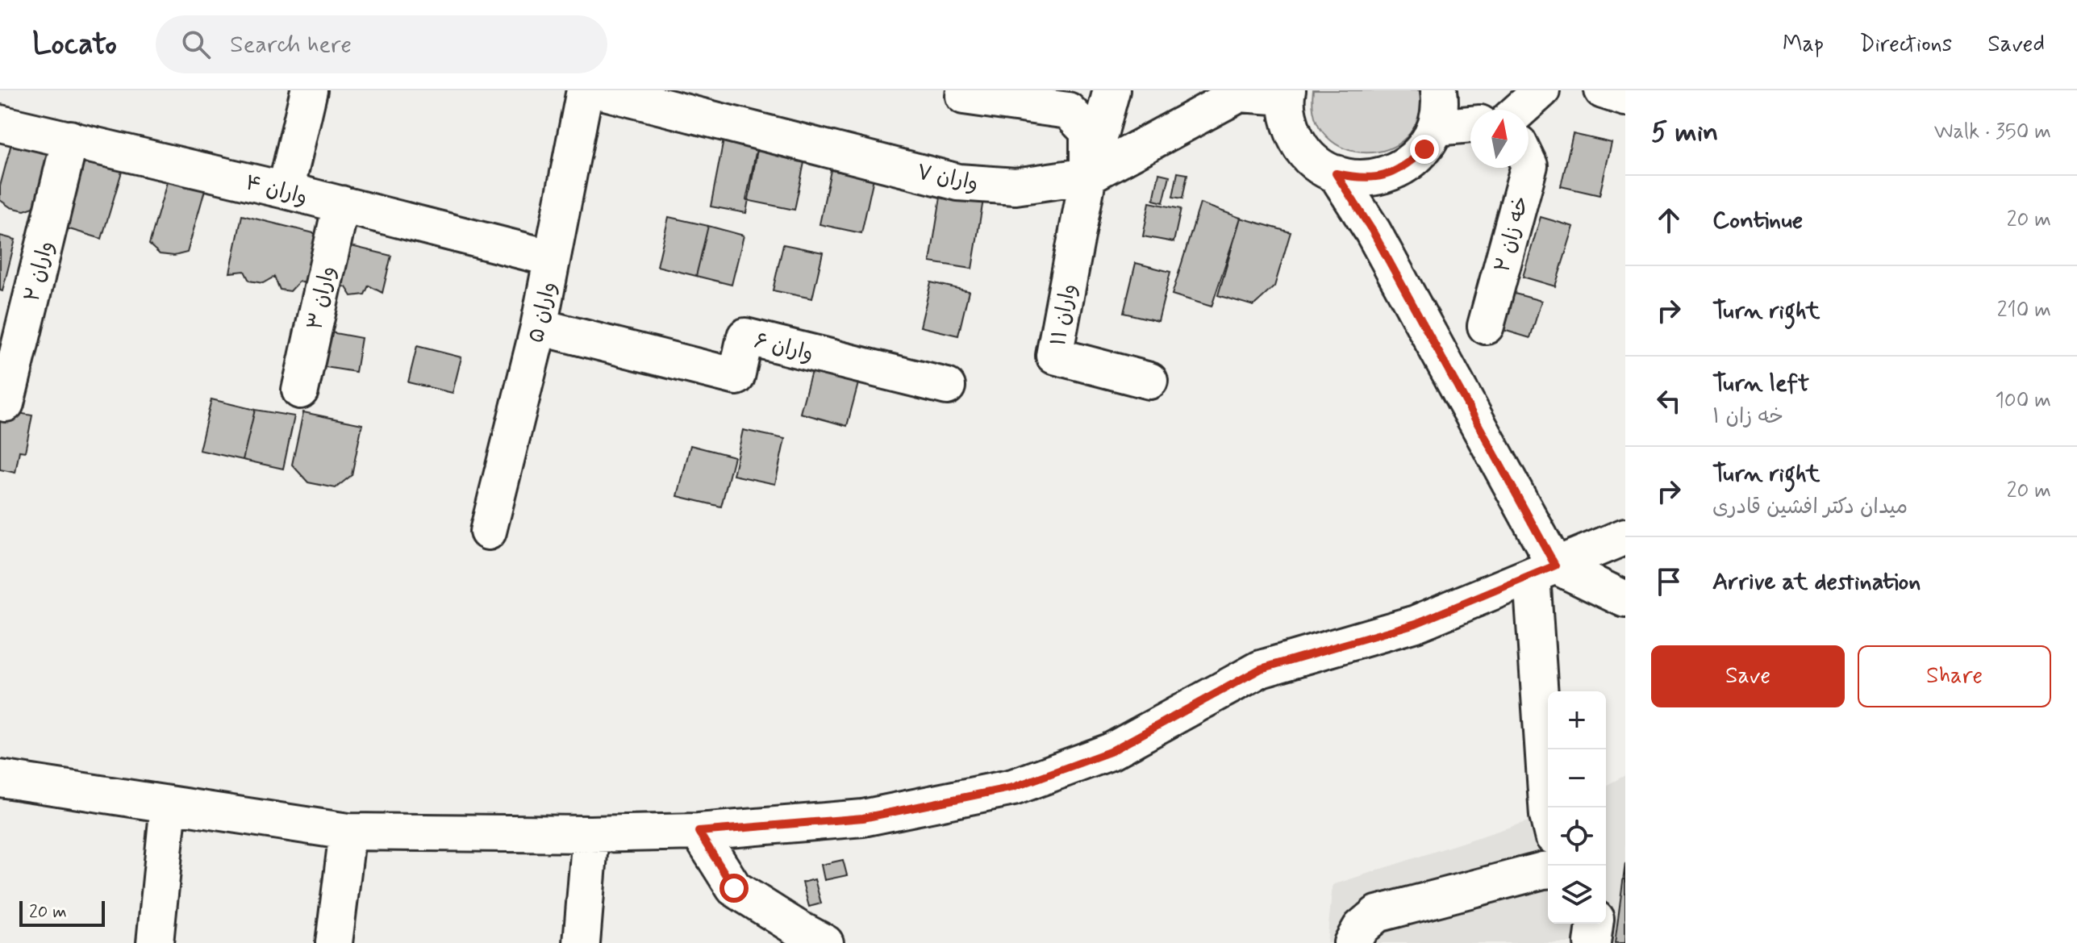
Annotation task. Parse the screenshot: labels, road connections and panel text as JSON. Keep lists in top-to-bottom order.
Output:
{
  "streets": {
    "street": [
      "واران ۷",
      "واران ۴",
      "خه زان ۲",
      "واران ۲",
      "واران ۳",
      "واران ۵",
      "واران ۱۱",
      "واران ۶"
    ]
  },
  "crossings": [
    ["واران ۷", "واران ۱۱"],
    ["واران ۴", "واران ۲"],
    ["واران ۴", "واران ۳"],
    ["واران ۴", "واران ۵"],
    ["واران ۵", "واران ۶"]
  ],
  "scale_bar": "20 m",
  "north": "top",
  "page": {
    "header": "Locato",
    "search": "Search here",
    "nav": ["Map", "Directions", "Saved"],
    "heading": ["5 min", "Walk · 350 m"],
    "list": [
      ["Continue", "20 m"],
      ["Turn right", "210 m"],
      ["Turn left", "خه زان ۱", "100 m"],
      ["Turn right", "میدان دکتر افشین قادری", "20 m"],
      "Arrive at destination"
    ],
    "buttons": ["Save", "Share"],
    "map_buttons": ["+", "−"],
    "scale": "20 m"
  }
}
